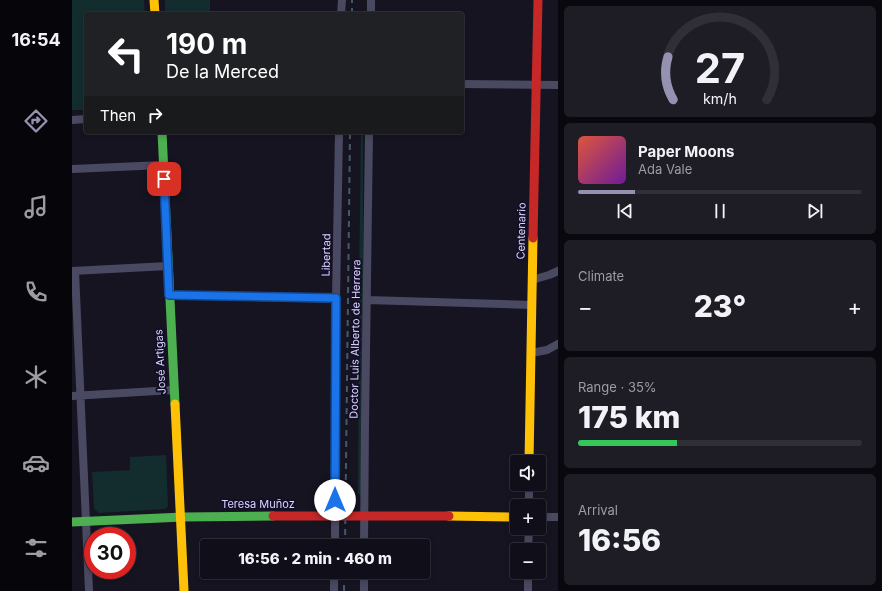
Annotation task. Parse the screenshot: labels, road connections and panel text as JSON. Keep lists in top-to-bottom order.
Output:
{
  "streets": {
    "street": [
      "Centenario",
      "Libertad",
      "Doctor Luis Alberto de Herrera",
      "José Artigas",
      "Teresa Muñoz"
    ]
  },
  "crossings": [
    ["Libertad", "Teresa Muñoz"],
    ["Doctor Luis Alberto de Herrera", "Teresa Muñoz"],
    ["José Artigas", "Teresa Muñoz"]
  ],
  "page": {
    "tabs": "16:54",
    "turn": ["190 m", "De la Merced"],
    "then": "Then",
    "song": ["Paper Moons", "Ada Vale"],
    "tile": [
      "Climate",
      ["Range · 35%", "175 km"],
      ["Arrival", "16:56"]
    ],
    "heat": ["−", "23°", "+"],
    "map_buttons": ["+", "−"],
    "limit": "30",
    "trip": "16:56 · 2 min · 460 m",
    "gauge": ["27", "km/h"]
  }
}
